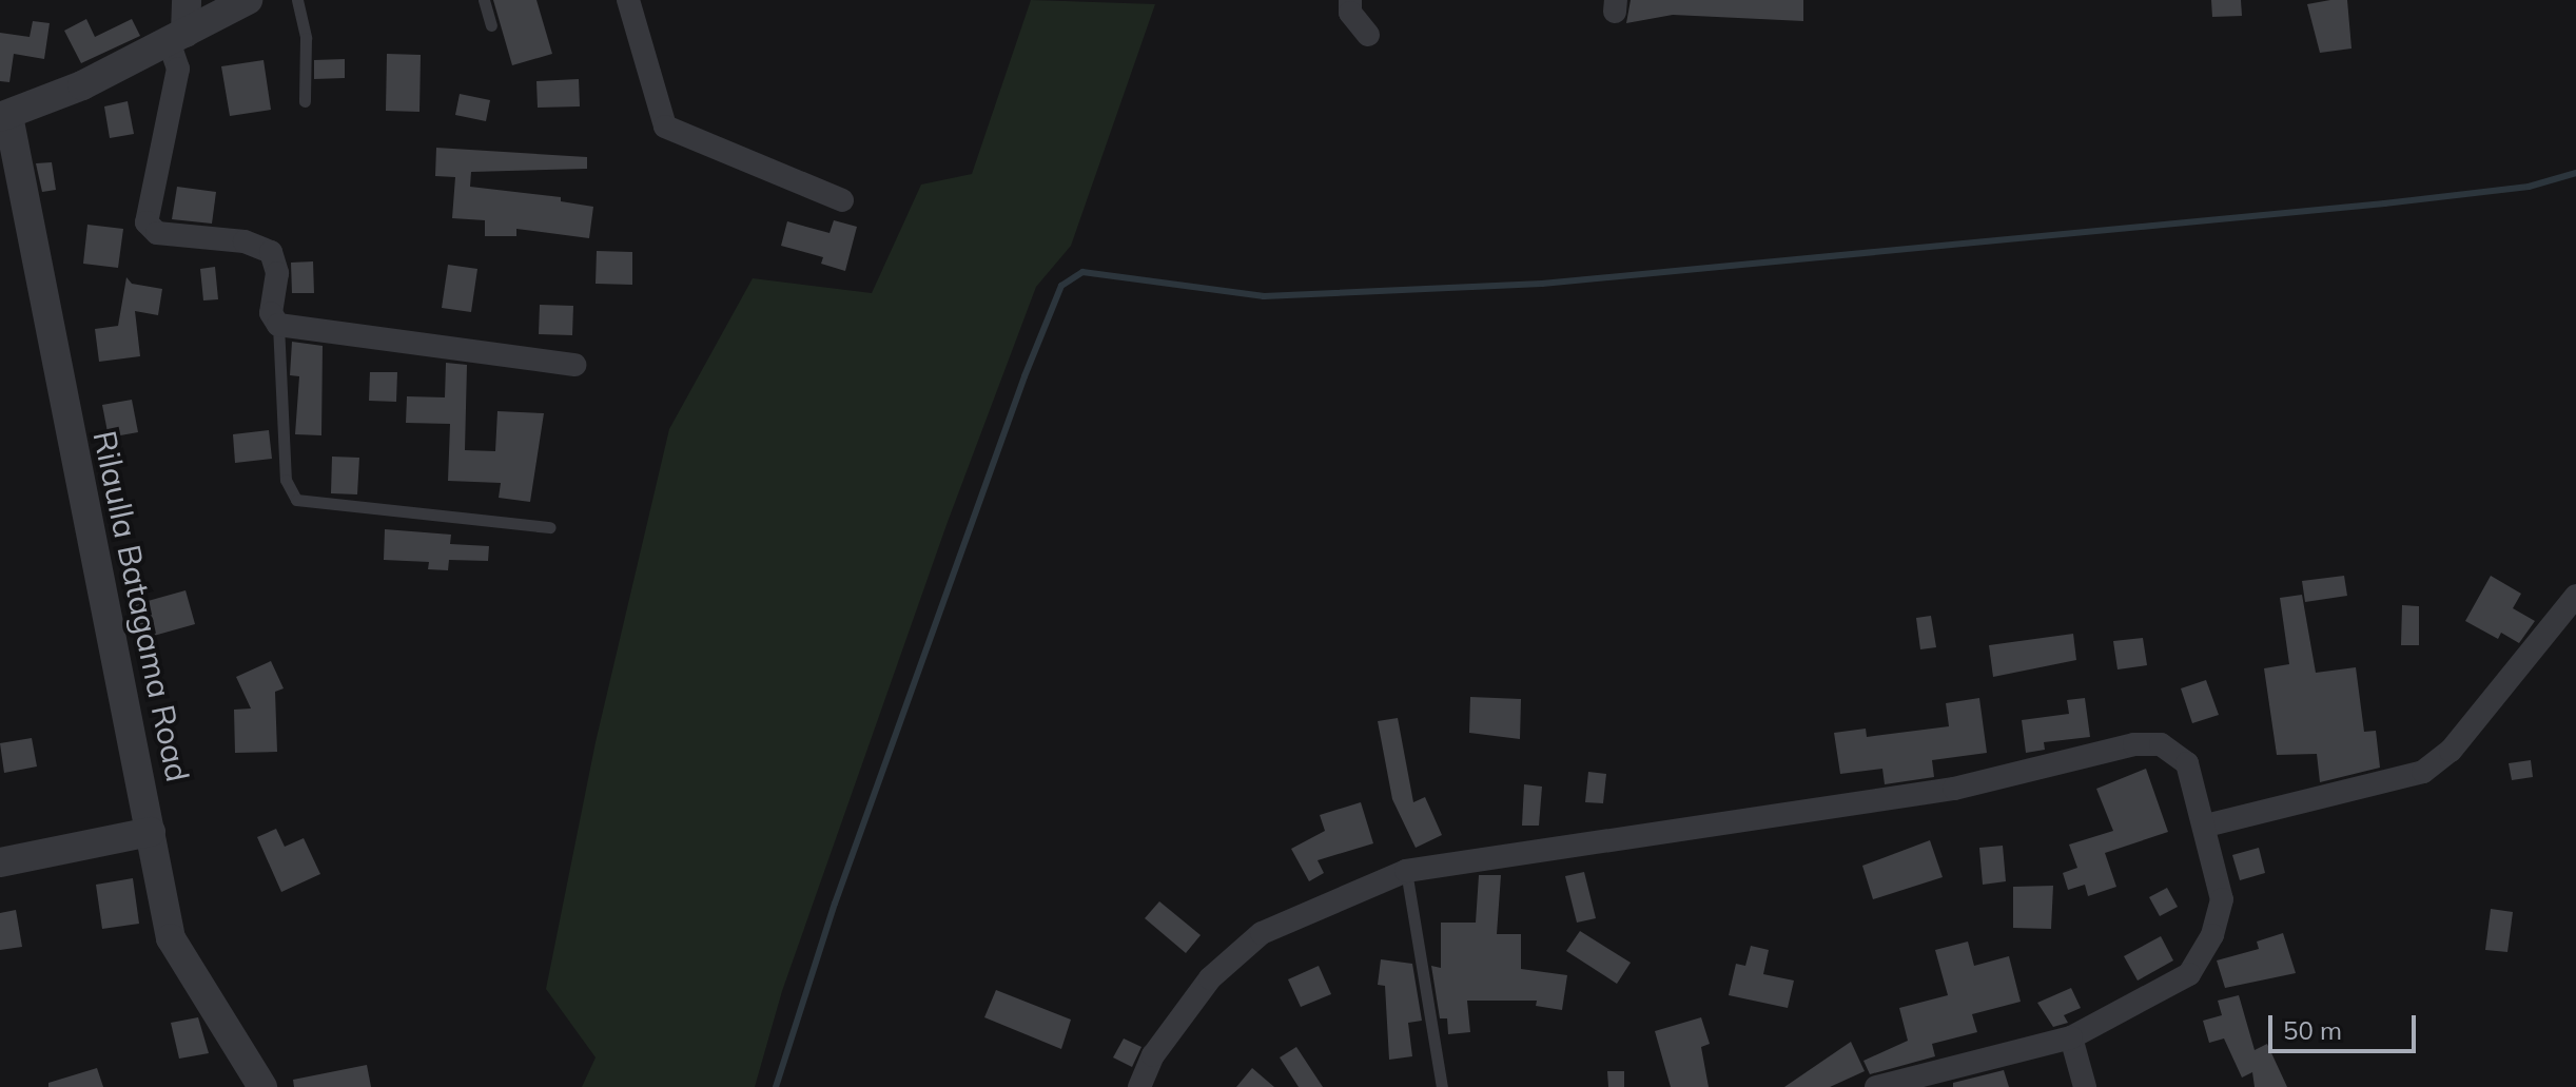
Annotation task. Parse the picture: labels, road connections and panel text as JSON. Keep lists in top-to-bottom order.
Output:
{
  "streets": {
    "street": ["Rilaulla Batagama Road"]
  },
  "scale_bar": "50 m"
}
